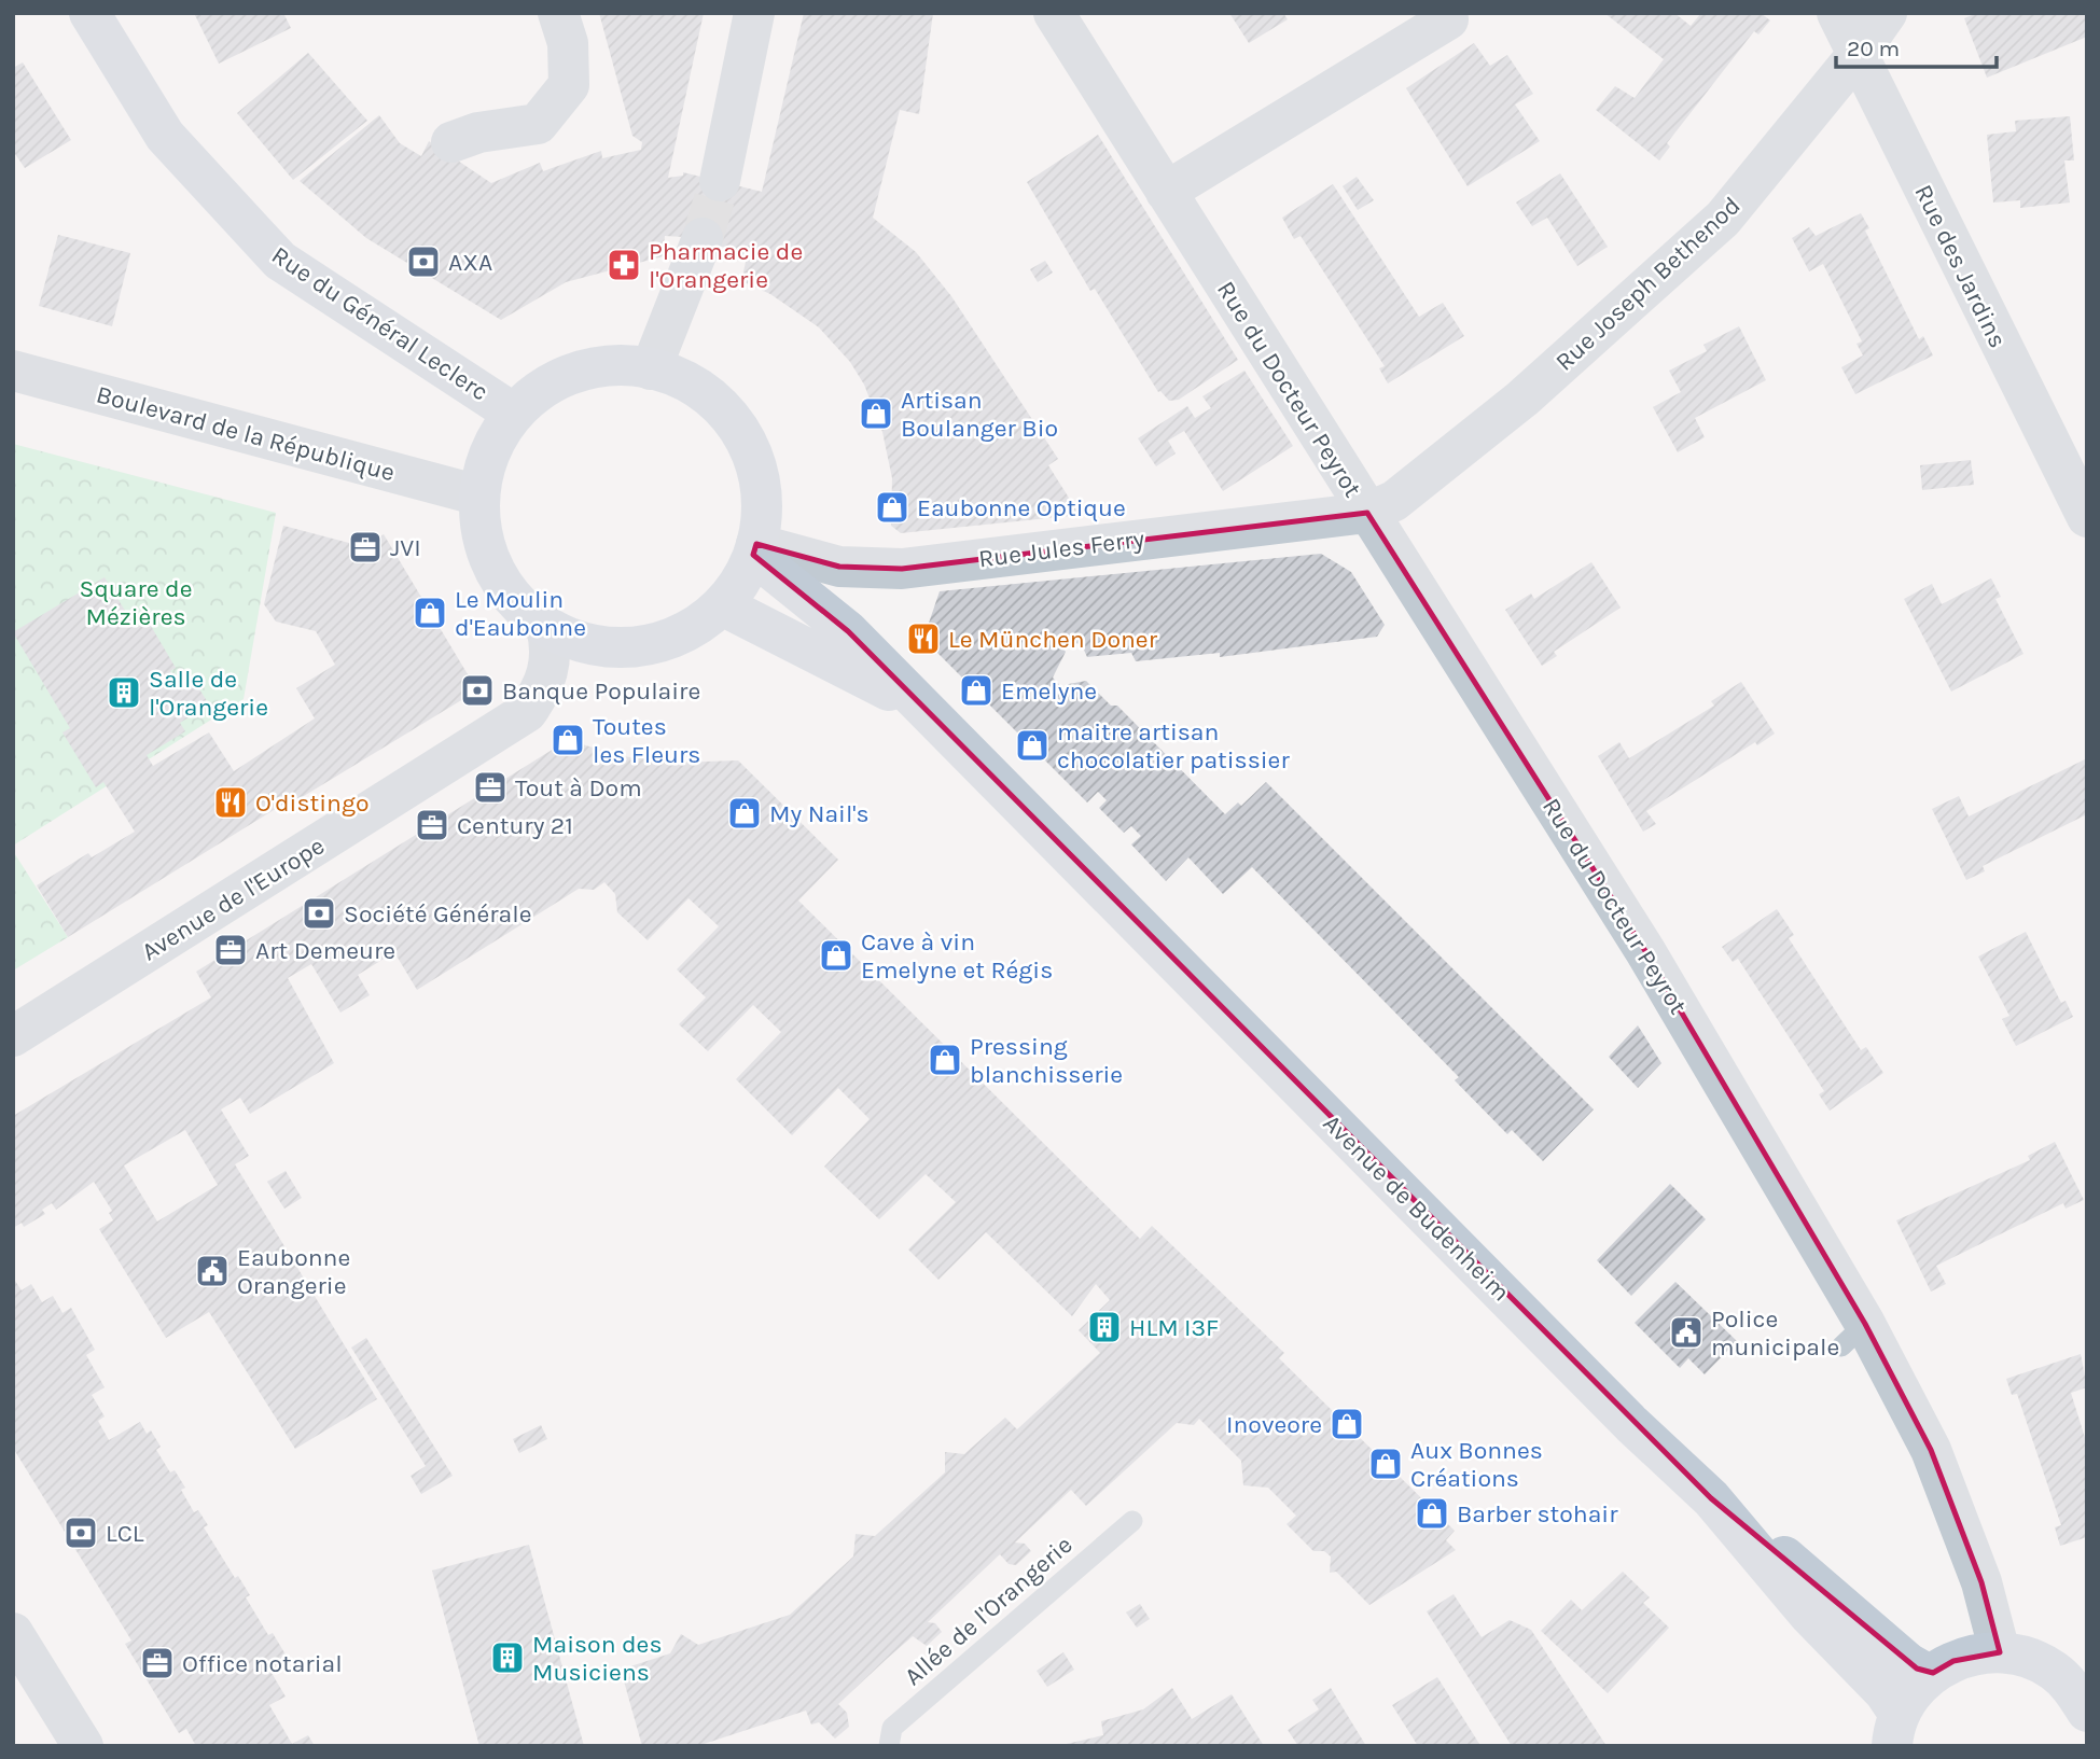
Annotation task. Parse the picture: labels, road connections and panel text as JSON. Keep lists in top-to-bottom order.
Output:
{
  "streets": {
    "main road": ["Rue du Général Leclerc", "Avenue de Budenheim"],
    "street": [
      "Rue des Jardins",
      "Rue Joseph Bethenod",
      "Rue du Docteur Peyrot",
      "Boulevard de la République",
      "Rue Jules Ferry",
      "Avenue de l'Europe"
    ],
    "lane": ["Allée de l'Orangerie"]
  },
  "crossings": [
    ["Rue des Jardins", "Rue Joseph Bethenod"],
    ["Rue Joseph Bethenod", "Rue du Docteur Peyrot"],
    ["Rue Joseph Bethenod", "Rue Jules Ferry"],
    ["Rue du Docteur Peyrot", "Rue Jules Ferry"],
    ["Rue Jules Ferry", "Avenue de Budenheim"]
  ],
  "parks": ["Square de Mézières"],
  "places": {
    "bank": [
      "AXA",
      "Banque Populaire",
      "Société Générale",
      "LCL"
    ],
    "pharmacy": ["Pharmacie de l'Orangerie"],
    "shop": [
      "Artisan Boulanger Bio",
      "Eaubonne Optique",
      "Le Moulin d'Eaubonne",
      "Emelyne",
      "Toutes les Fleurs",
      "maitre artisan chocolatier patissier",
      "My Nail's",
      "Cave à vin Emelyne et Régis",
      "Pressing blanchisserie",
      "Inoveore",
      "Aux Bonnes Créations",
      "Barber stohair"
    ],
    "office": [
      "JVI",
      "Tout à Dom",
      "Century 21",
      "Art Demeure",
      "Office notarial"
    ],
    "restaurant": ["Le München Doner", "O'distingo"],
    "building": ["Salle de l'Orangerie", "HLM I3F", "Maison des Musiciens"],
    "public building": ["Eaubonne Orangerie", "Police municipale"]
  },
  "scale_bar": "20 m"
}
